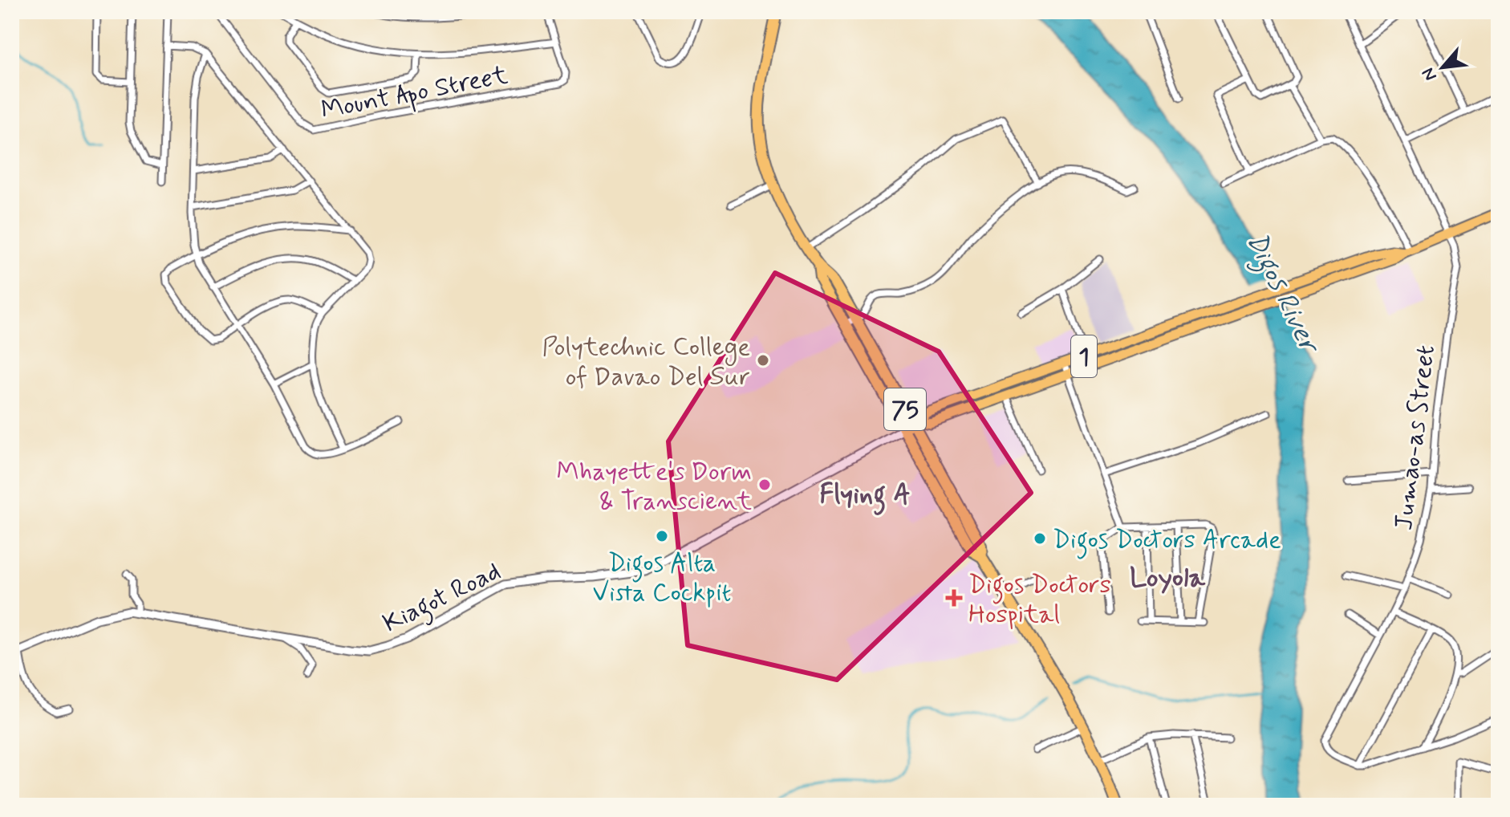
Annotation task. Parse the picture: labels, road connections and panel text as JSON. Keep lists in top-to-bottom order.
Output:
{
  "streets": {
    "highway": ["75"],
    "main road": ["1"],
    "street": ["Mount Apo Street", "Jumao-as Street", "Kiagot Road"]
  },
  "crossings": [
    ["1", "75"],
    ["1", "Jumao-as Street"],
    ["1", "Kiagot Road"],
    ["75", "Kiagot Road"]
  ],
  "districts": ["Flying A", "Loyola"],
  "water": ["Digos River"],
  "places": {
    "other": [
      "Polytechnic College of Davao Del Sur",
      "Mhayette's Dorm & Transcient",
      "Digos Alta Vista Cockpit",
      "Digos Doctors Arcade"
    ],
    "health": ["Digos Doctors Hospital"]
  },
  "north": "bottom left"
}
